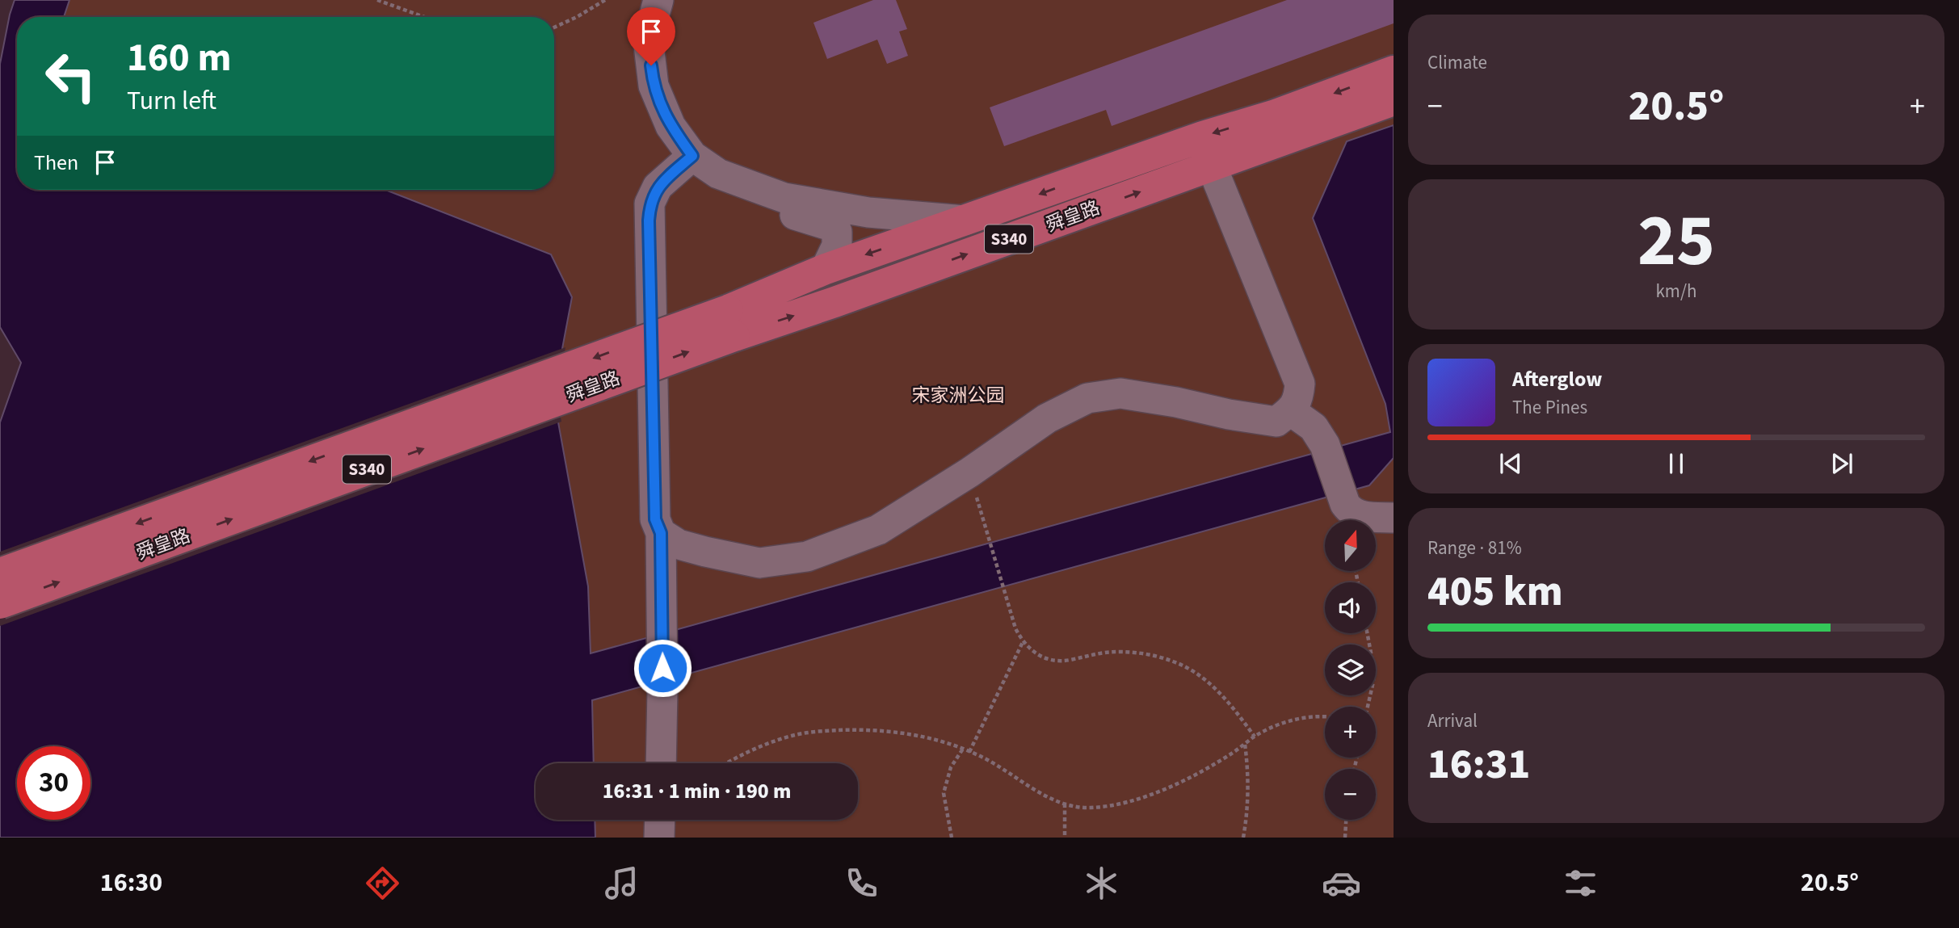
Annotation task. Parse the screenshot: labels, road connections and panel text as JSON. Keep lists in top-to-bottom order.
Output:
{
  "streets": {
    "main road": ["舜皇路", "S340"]
  },
  "crossings": [
    ["舜皇路", "S340"]
  ],
  "parks": ["宋家洲公园"],
  "north": "top",
  "page": {
    "tile": [
      "Climate",
      ["25", "km/h"],
      ["Range · 81%", "405 km"],
      ["Arrival", "16:31"]
    ],
    "turn": ["160 m", "Turn left"],
    "heat": ["−", "20.5°", "+"],
    "then": "Then",
    "song": ["Afterglow", "The Pines"],
    "map_buttons": ["+", "−"],
    "limit": "30",
    "trip": "16:31 · 1 min · 190 m",
    "tabs": ["16:30", "20.5°"]
  }
}
